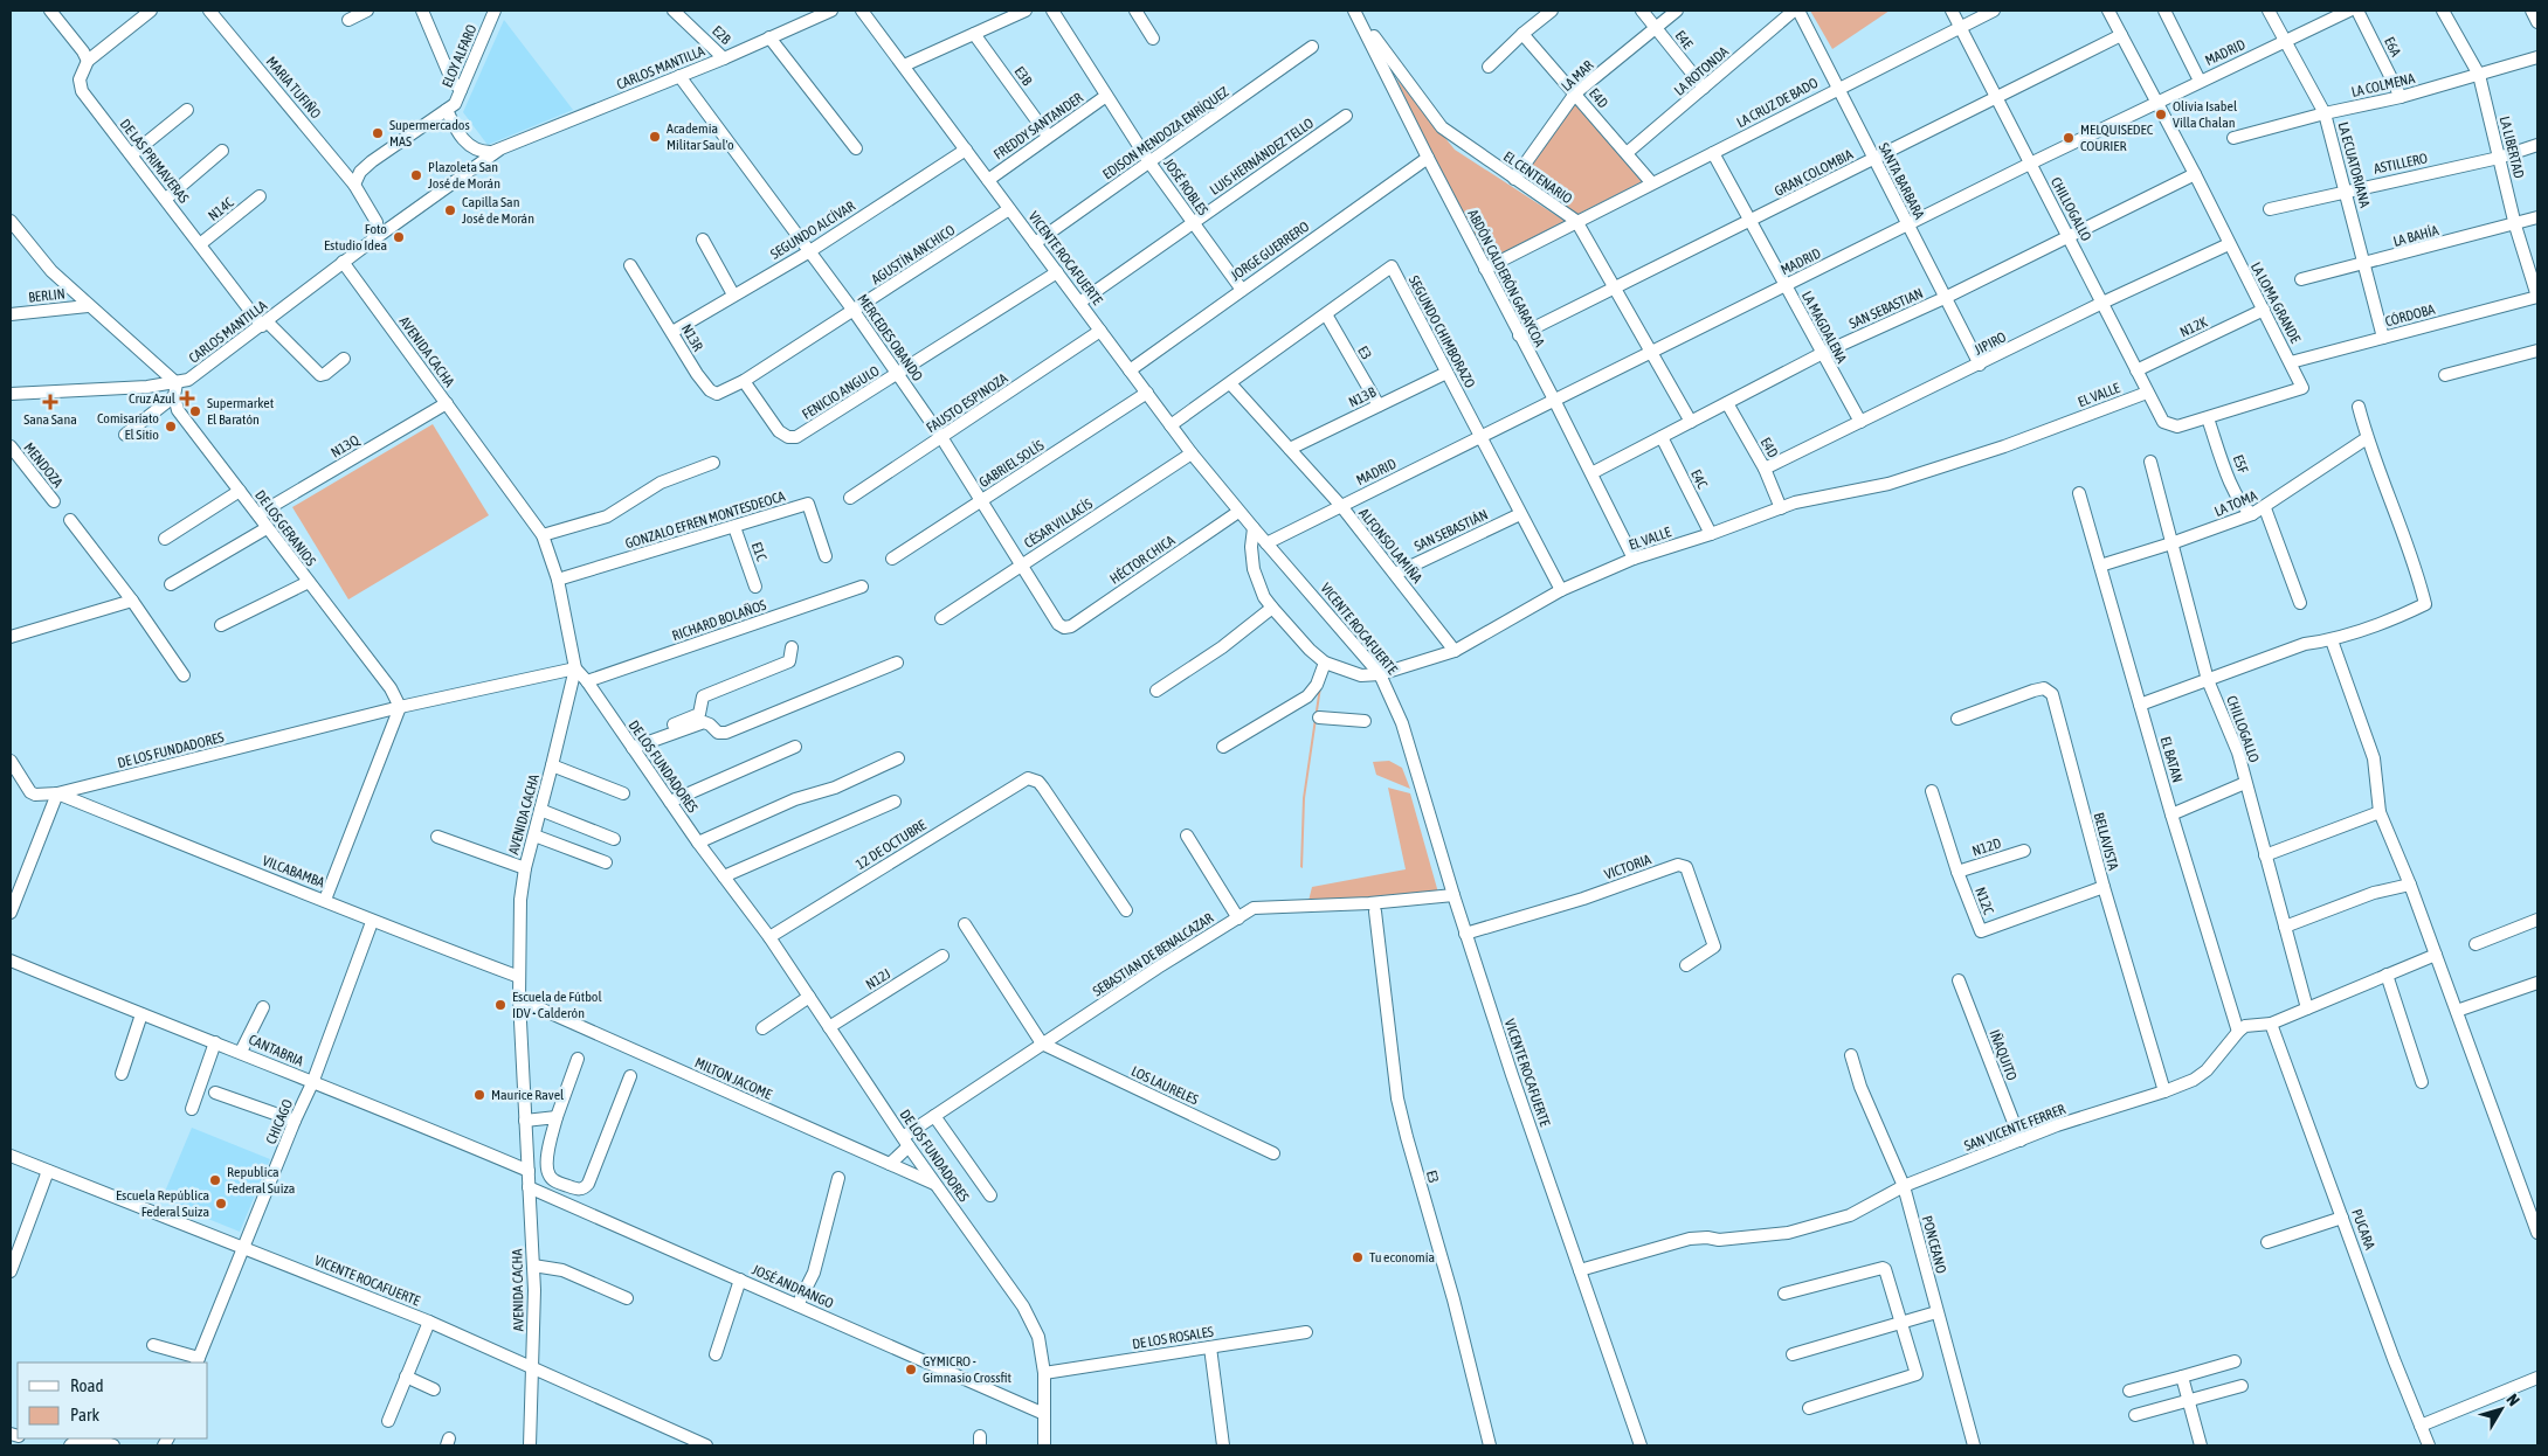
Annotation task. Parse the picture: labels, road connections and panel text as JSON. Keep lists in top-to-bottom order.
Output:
{
  "streets": {
    "street": [
      "E2B",
      "E4E",
      "E6A",
      "MADRID",
      "ELOY ALFARO",
      "CARLOS MANTILLA",
      "LA ROTONDA",
      "E3B",
      "LA MAR",
      "LA COLMENA",
      "MARIA TUFIÑO",
      "E4D",
      "LA CRUZ DE BADO",
      "FREDDY SANTANDER",
      "EDISON MENDOZA ENRÍQUEZ",
      "LA LIBERTAD",
      "LUIS HERNÁNDEZ TELLO",
      "DE LAS PRIMAVERAS",
      "ASTILLERO",
      "LA ECUATORIANA",
      "GRAN COLOMBIA",
      "EL CENTENARIO",
      "SANTA BARBARA",
      "JOSÉ ROBLES",
      "N14C",
      "CHILLOGALLO",
      "SEGUNDO ALCÍVAR",
      "LA BAHÍA",
      "JORGE GUERRERO",
      "AGUSTÍN ANCHICO",
      "VICENTE ROCAFUERTE",
      "ABDÓN CALDERÓN GARAYCOA",
      "BERLIN",
      "LA LOMA GRANDE",
      "SAN SEBASTIAN",
      "CÓRDOBA",
      "LA MAGDALENA",
      "N12K",
      "SEGUNDO CHIMBORAZO",
      "N13R",
      "MERCEDES OBANDO",
      "JIPIRO",
      "AVENIDA CACHA",
      "E3",
      "FENICIO ANGULO",
      "EL VALLE",
      "N13B",
      "FAUSTO ESPINOZA",
      "N13Q",
      "GABRIEL SOLÍS",
      "E5F",
      "MENDOZA",
      "E4C",
      "LA TOMA",
      "GONZALO EFREN MONTESDEOCA",
      "CÉSAR VILLACÍS",
      "DE LOS GERANIOS",
      "SAN SEBASTIÁN",
      "ALFONSO LAMIÑA",
      "E1C",
      "HÉCTOR CHICA",
      "RICHARD BOLAÑOS",
      "DE LOS FUNDADORES",
      "EL BATAN",
      "BELLAVISTA",
      "12 DE OCTUBRE",
      "N12D",
      "VICTORIA",
      "VILCABAMBA",
      "N12C",
      "SEBASTIAN DE BENALCAZAR",
      "N12J",
      "CANTABRIA",
      "IÑAQUITO",
      "MILTON JACOME",
      "LOS LAURELES",
      "CHICAGO",
      "SAN VICENTE FERRER",
      "PUCARA",
      "PONCEANO",
      "JOSÉ ANDRANGO",
      "DE LOS ROSALES"
    ]
  },
  "crossings": [
    ["E2B", "CARLOS MANTILLA"],
    ["E4E", "LA ROTONDA"],
    ["E4E", "LA MAR"],
    ["E6A", "LA COLMENA"],
    ["MADRID", "LA ECUATORIANA"],
    ["MADRID", "EL CENTENARIO"],
    ["MADRID", "SANTA BARBARA"],
    ["MADRID", "CHILLOGALLO"],
    ["MADRID", "VICENTE ROCAFUERTE"],
    ["MADRID", "ABDÓN CALDERÓN GARAYCOA"],
    ["MADRID", "LA LOMA GRANDE"],
    ["MADRID", "LA MAGDALENA"],
    ["MADRID", "SEGUNDO CHIMBORAZO"],
    ["MADRID", "ALFONSO LAMIÑA"],
    ["CARLOS MANTILLA", "MARIA TUFIÑO"],
    ["CARLOS MANTILLA", "DE LAS PRIMAVERAS"],
    ["CARLOS MANTILLA", "MERCEDES OBANDO"],
    ["CARLOS MANTILLA", "AVENIDA CACHA"],
    ["LA ROTONDA", "E4D"],
    ["E3B", "FREDDY SANTANDER"],
    ["LA MAR", "E4D"],
    ["LA MAR", "EL CENTENARIO"],
    ["LA COLMENA", "LA LIBERTAD"],
    ["LA COLMENA", "LA ECUATORIANA"],
    ["E4D", "LA CRUZ DE BADO"],
    ["E4D", "SAN SEBASTIAN"],
    ["E4D", "JIPIRO"],
    ["E4D", "EL VALLE"],
    ["LA CRUZ DE BADO", "EL CENTENARIO"],
    ["LA CRUZ DE BADO", "SANTA BARBARA"],
    ["LA CRUZ DE BADO", "CHILLOGALLO"],
    ["LA CRUZ DE BADO", "ABDÓN CALDERÓN GARAYCOA"],
    ["LA CRUZ DE BADO", "LA MAGDALENA"],
    ["FREDDY SANTANDER", "JOSÉ ROBLES"],
    ["FREDDY SANTANDER", "VICENTE ROCAFUERTE"],
    ["EDISON MENDOZA ENRÍQUEZ", "JOSÉ ROBLES"],
    ["EDISON MENDOZA ENRÍQUEZ", "VICENTE ROCAFUERTE"],
    ["LA LIBERTAD", "ASTILLERO"],
    ["LA LIBERTAD", "LA BAHÍA"],
    ["LA LIBERTAD", "CÓRDOBA"],
    ["LUIS HERNÁNDEZ TELLO", "JOSÉ ROBLES"],
    ["LUIS HERNÁNDEZ TELLO", "VICENTE ROCAFUERTE"],
    ["DE LAS PRIMAVERAS", "N14C"],
    ["ASTILLERO", "LA ECUATORIANA"],
    ["LA ECUATORIANA", "LA BAHÍA"],
    ["LA ECUATORIANA", "CÓRDOBA"],
    ["GRAN COLOMBIA", "EL CENTENARIO"],
    ["GRAN COLOMBIA", "SANTA BARBARA"],
    ["GRAN COLOMBIA", "CHILLOGALLO"],
    ["GRAN COLOMBIA", "ABDÓN CALDERÓN GARAYCOA"],
    ["GRAN COLOMBIA", "LA LOMA GRANDE"],
    ["GRAN COLOMBIA", "LA MAGDALENA"],
    ["EL CENTENARIO", "ABDÓN CALDERÓN GARAYCOA"],
    ["EL CENTENARIO", "SAN SEBASTIAN"],
    ["SANTA BARBARA", "SAN SEBASTIAN"],
    ["SANTA BARBARA", "JIPIRO"],
    ["JOSÉ ROBLES", "JORGE GUERRERO"],
    ["CHILLOGALLO", "LA LOMA GRANDE"],
    ["CHILLOGALLO", "SAN SEBASTIAN"],
    ["CHILLOGALLO", "N12K"],
    ["CHILLOGALLO", "JIPIRO"],
    ["CHILLOGALLO", "EL VALLE"],
    ["CHILLOGALLO", "LA TOMA"],
    ["SEGUNDO ALCÍVAR", "VICENTE ROCAFUERTE"],
    ["SEGUNDO ALCÍVAR", "N13R"],
    ["SEGUNDO ALCÍVAR", "MERCEDES OBANDO"],
    ["JORGE GUERRERO", "VICENTE ROCAFUERTE"],
    ["JORGE GUERRERO", "ABDÓN CALDERÓN GARAYCOA"],
    ["AGUSTÍN ANCHICO", "VICENTE ROCAFUERTE"],
    ["AGUSTÍN ANCHICO", "N13R"],
    ["AGUSTÍN ANCHICO", "MERCEDES OBANDO"],
    ["AGUSTÍN ANCHICO", "FENICIO ANGULO"],
    ["VICENTE ROCAFUERTE", "SEGUNDO CHIMBORAZO"],
    ["VICENTE ROCAFUERTE", "AVENIDA CACHA"],
    ["VICENTE ROCAFUERTE", "FENICIO ANGULO"],
    ["VICENTE ROCAFUERTE", "EL VALLE"],
    ["VICENTE ROCAFUERTE", "FAUSTO ESPINOZA"],
    ["VICENTE ROCAFUERTE", "GABRIEL SOLÍS"],
    ["VICENTE ROCAFUERTE", "CÉSAR VILLACÍS"],
    ["VICENTE ROCAFUERTE", "HÉCTOR CHICA"],
    ["VICENTE ROCAFUERTE", "VICTORIA"],
    ["VICENTE ROCAFUERTE", "SEBASTIAN DE BENALCAZAR"],
    ["VICENTE ROCAFUERTE", "CHICAGO"],
    ["VICENTE ROCAFUERTE", "SAN VICENTE FERRER"],
    ["ABDÓN CALDERÓN GARAYCOA", "SAN SEBASTIAN"],
    ["ABDÓN CALDERÓN GARAYCOA", "EL VALLE"],
    ["LA LOMA GRANDE", "SAN SEBASTIAN"],
    ["LA LOMA GRANDE", "CÓRDOBA"],
    ["LA LOMA GRANDE", "N12K"],
    ["LA LOMA GRANDE", "JIPIRO"],
    ["LA LOMA GRANDE", "E5F"],
    ["SAN SEBASTIAN", "LA MAGDALENA"],
    ["SAN SEBASTIAN", "E4C"],
    ["LA MAGDALENA", "JIPIRO"],
    ["SEGUNDO CHIMBORAZO", "E3"],
    ["SEGUNDO CHIMBORAZO", "EL VALLE"],
    ["SEGUNDO CHIMBORAZO", "N13B"],
    ["SEGUNDO CHIMBORAZO", "SAN SEBASTIÁN"],
    ["SEGUNDO CHIMBORAZO", "ALFONSO LAMIÑA"],
    ["N13R", "FENICIO ANGULO"],
    ["MERCEDES OBANDO", "FENICIO ANGULO"],
    ["MERCEDES OBANDO", "FAUSTO ESPINOZA"],
    ["MERCEDES OBANDO", "GABRIEL SOLÍS"],
    ["MERCEDES OBANDO", "CÉSAR VILLACÍS"],
    ["MERCEDES OBANDO", "HÉCTOR CHICA"],
    ["AVENIDA CACHA", "N13Q"],
    ["AVENIDA CACHA", "GONZALO EFREN MONTESDEOCA"],
    ["AVENIDA CACHA", "DE LOS FUNDADORES"],
    ["AVENIDA CACHA", "VILCABAMBA"],
    ["AVENIDA CACHA", "CANTABRIA"],
    ["AVENIDA CACHA", "MILTON JACOME"],
    ["AVENIDA CACHA", "JOSÉ ANDRANGO"],
    ["E3", "N13B"],
    ["EL VALLE", "E4C"],
    ["EL VALLE", "ALFONSO LAMIÑA"],
    ["N13B", "ALFONSO LAMIÑA"],
    ["N13Q", "DE LOS GERANIOS"],
    ["E5F", "LA TOMA"],
    ["LA TOMA", "EL BATAN"],
    ["GONZALO EFREN MONTESDEOCA", "E1C"],
    ["DE LOS GERANIOS", "DE LOS FUNDADORES"],
    ["SAN SEBASTIÁN", "ALFONSO LAMIÑA"],
    ["RICHARD BOLAÑOS", "DE LOS FUNDADORES"],
    ["DE LOS FUNDADORES", "12 DE OCTUBRE"],
    ["DE LOS FUNDADORES", "VILCABAMBA"],
    ["DE LOS FUNDADORES", "SEBASTIAN DE BENALCAZAR"],
    ["DE LOS FUNDADORES", "N12J"],
    ["DE LOS FUNDADORES", "MILTON JACOME"],
    ["DE LOS FUNDADORES", "JOSÉ ANDRANGO"],
    ["DE LOS FUNDADORES", "DE LOS ROSALES"],
    ["EL BATAN", "SAN VICENTE FERRER"],
    ["BELLAVISTA", "N12C"],
    ["BELLAVISTA", "SAN VICENTE FERRER"],
    ["N12D", "N12C"],
    ["VILCABAMBA", "CHICAGO"],
    ["SEBASTIAN DE BENALCAZAR", "MILTON JACOME"],
    ["SEBASTIAN DE BENALCAZAR", "LOS LAURELES"],
    ["CANTABRIA", "CHICAGO"],
    ["IÑAQUITO", "SAN VICENTE FERRER"],
    ["SAN VICENTE FERRER", "PONCEANO"]
  ],
  "places": {
    "other": [
      "Olivia Isabel Villa Chalan",
      "Supermercados MAS",
      "Academia Militar Saul'o",
      "MELQUISEDEC COURIER",
      "Plazoleta San José de Morán",
      "Capilla San José de Morán",
      "Foto Estudio Idea",
      "Supermarket El Baratón",
      "Comisariato El Sitio",
      "Escuela de Fútbol IDV - Calderón",
      "Maurice Ravel",
      "Republica Federal Suiza",
      "Escuela República Federal Suiza",
      "Tu economía",
      "GYMICRO - Gimnasio Crossfit"
    ],
    "health": ["Cruz Azul", "Sana Sana"]
  },
  "legend": ["Road", "Park"],
  "north": "top right"
}
